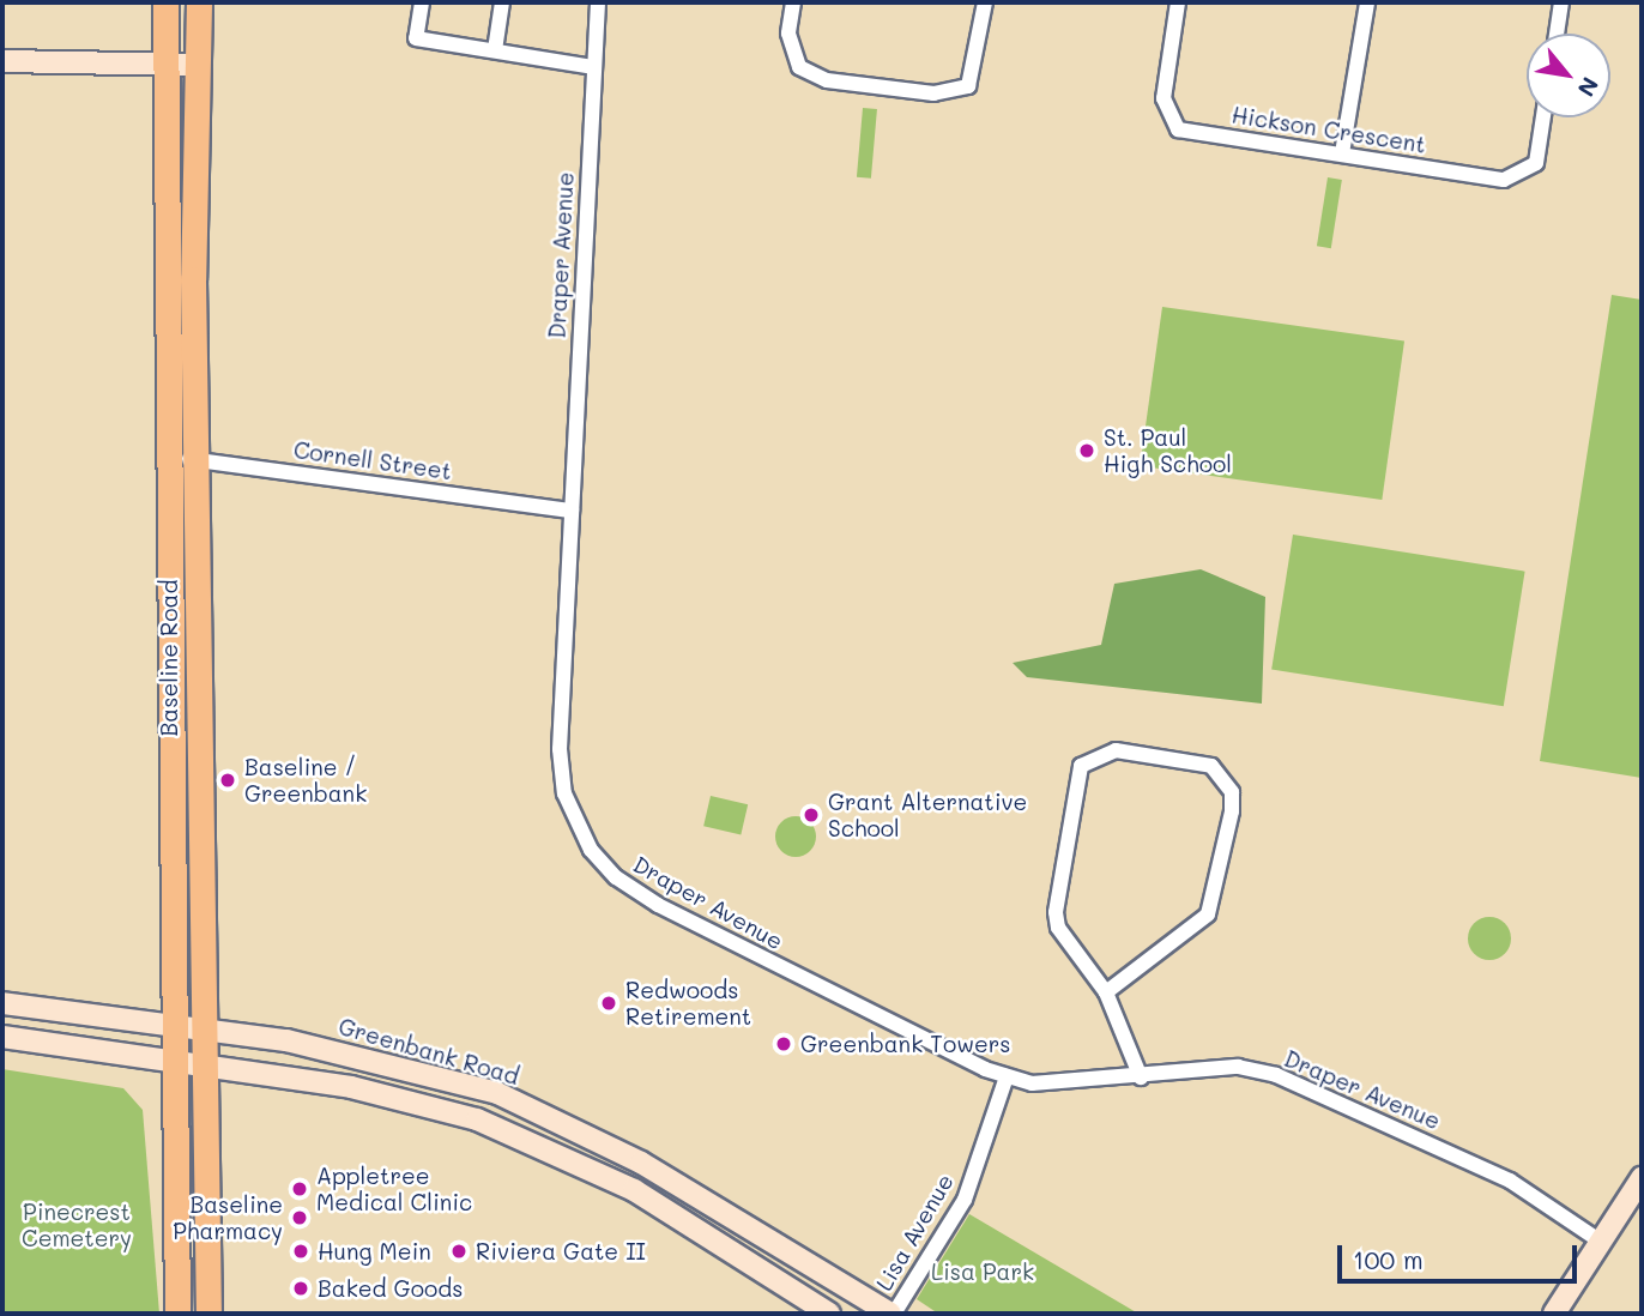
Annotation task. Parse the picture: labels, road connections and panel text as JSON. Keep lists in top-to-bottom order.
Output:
{
  "streets": {
    "main road": ["Baseline Road", "Greenbank Road"],
    "street": [
      "Hickson Crescent",
      "Draper Avenue",
      "Cornell Street",
      "Lisa Avenue"
    ]
  },
  "crossings": [
    ["Draper Avenue", "Cornell Street"],
    ["Draper Avenue", "Lisa Avenue"],
    ["Cornell Street", "Baseline Road"],
    ["Baseline Road", "Greenbank Road"],
    ["Greenbank Road", "Lisa Avenue"]
  ],
  "parks": ["Pinecrest Cemetery", "Lisa Park"],
  "places": [
    "St. Paul High School",
    "Baseline / Greenbank",
    "Grant Alternative School",
    "Redwoods Retirement",
    "Greenbank Towers",
    "Appletree Medical Clinic",
    "Baseline Pharmacy",
    "Hung Mein",
    "Riviera Gate II",
    "Baked Goods"
  ],
  "scale_bar": "100 m",
  "north": "bottom right"
}
